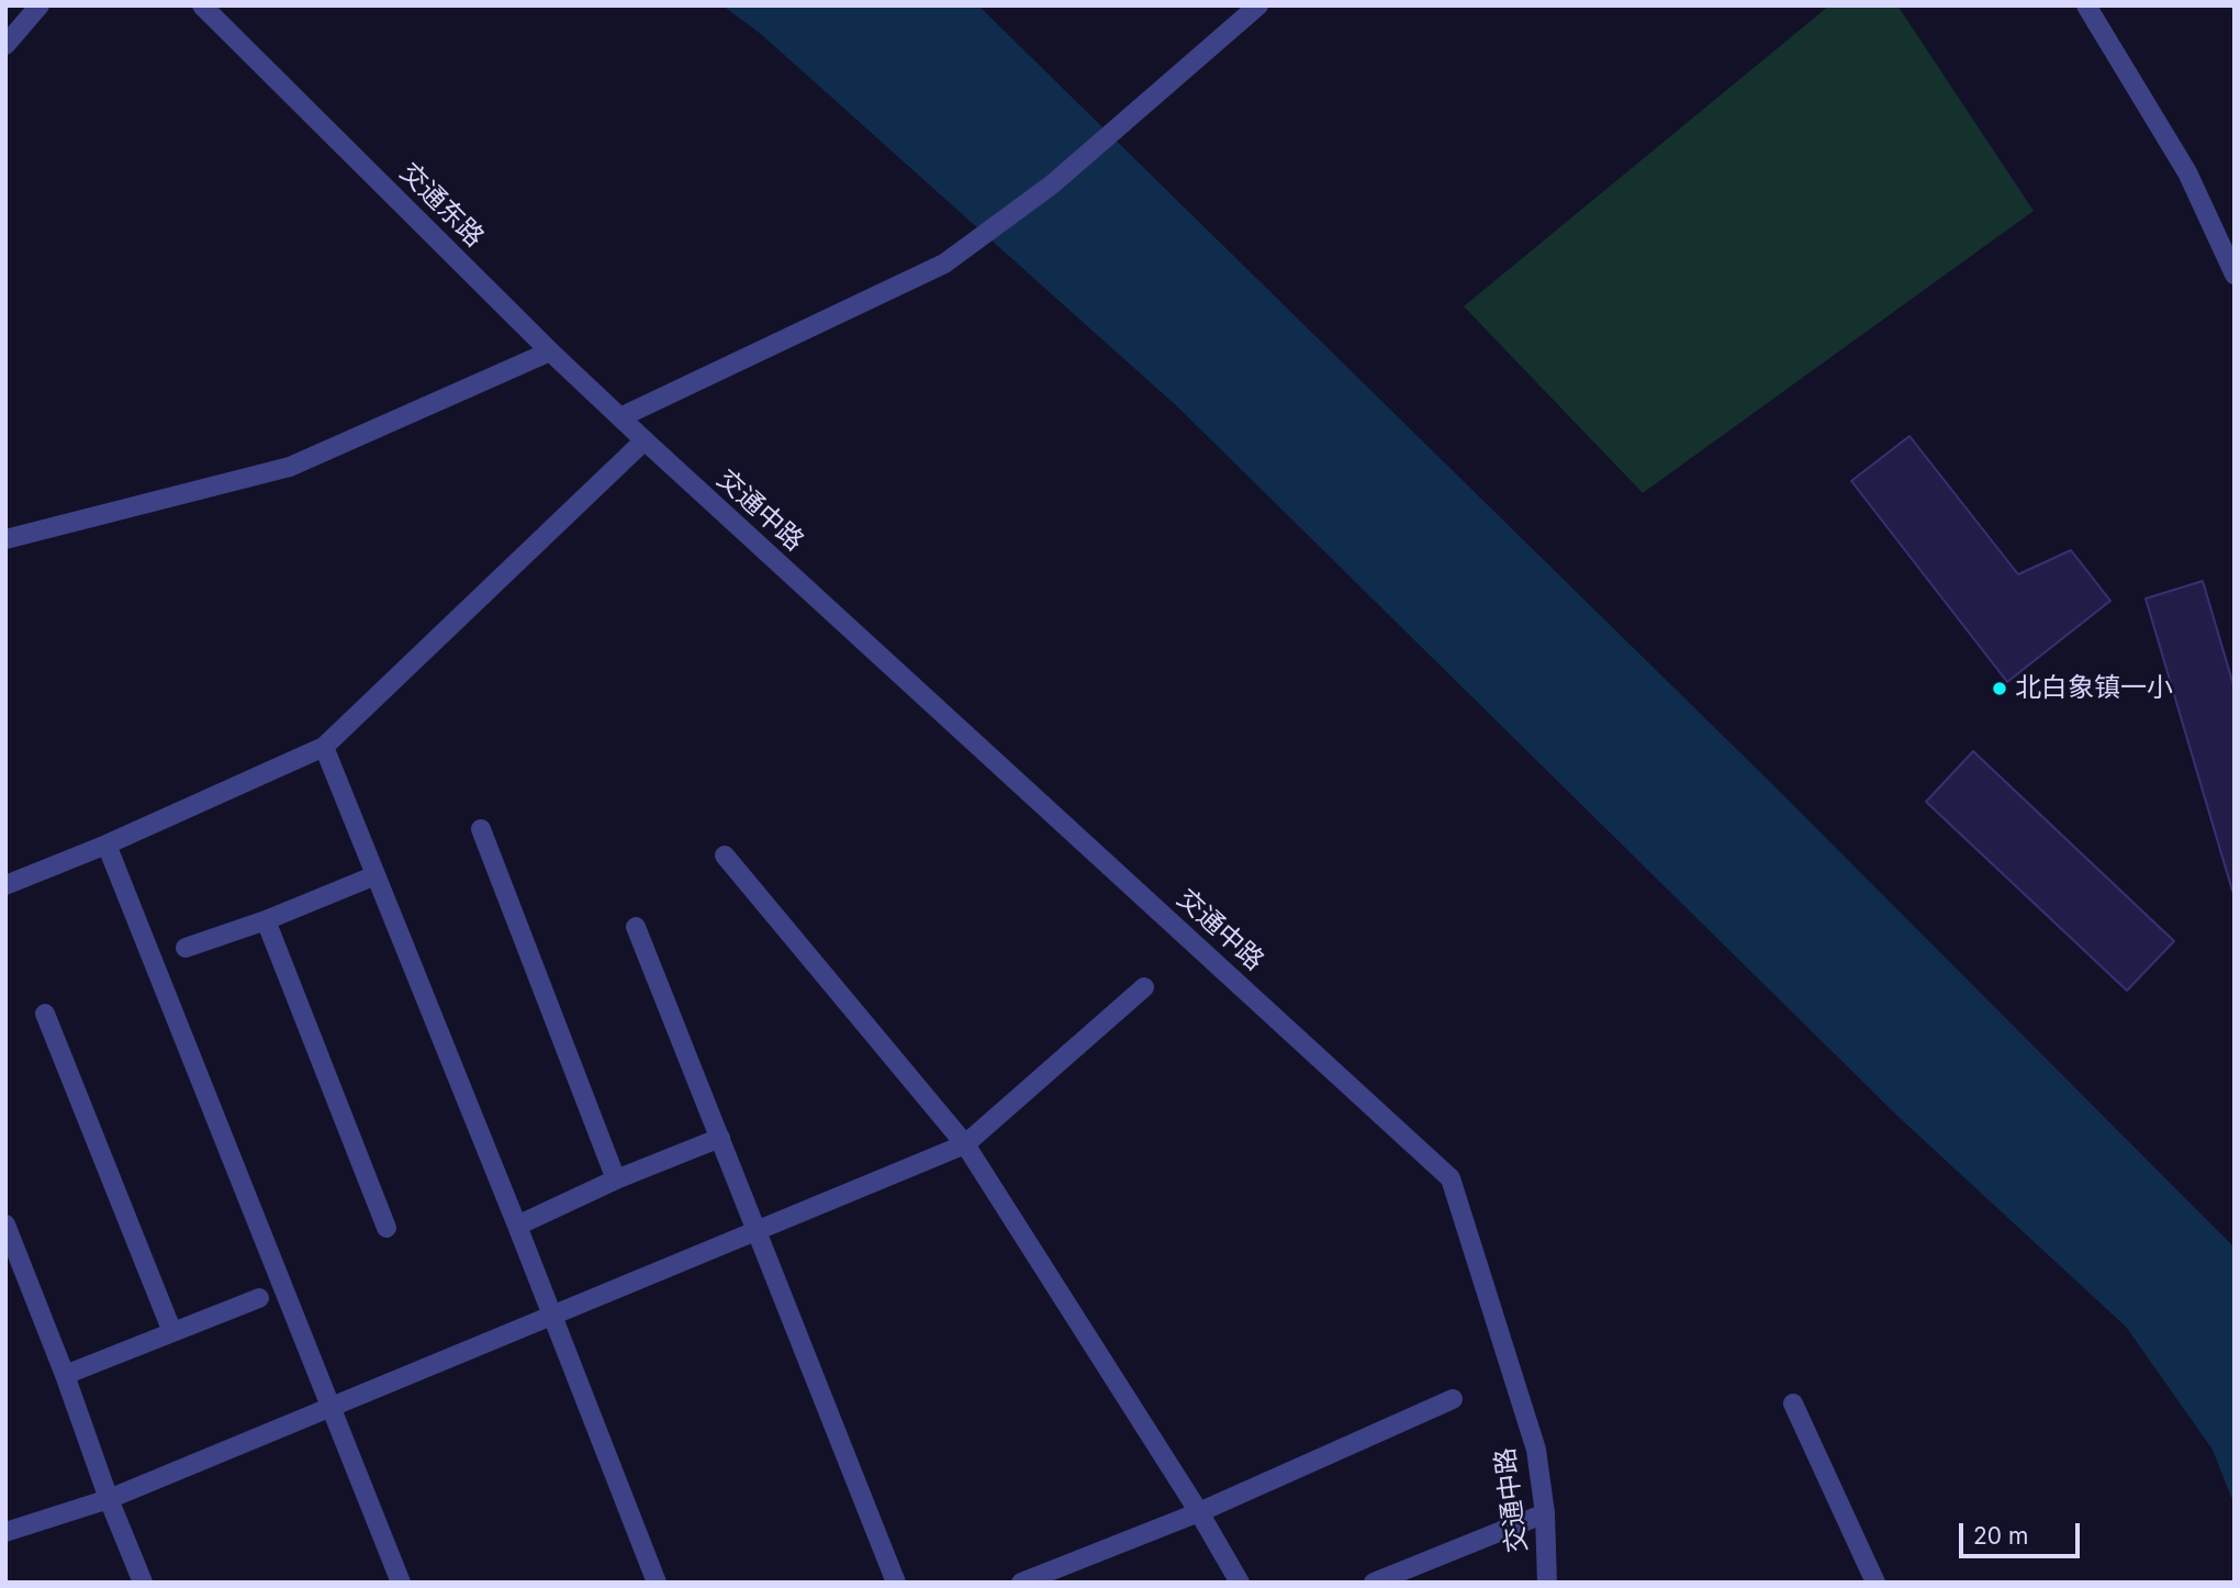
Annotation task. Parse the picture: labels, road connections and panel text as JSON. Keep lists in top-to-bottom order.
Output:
{
  "streets": {
    "street": ["交通东路", "交通中路"]
  },
  "crossings": [
    ["交通东路", "交通中路"]
  ],
  "places": ["北白象镇一小"],
  "scale_bar": "20 m"
}
